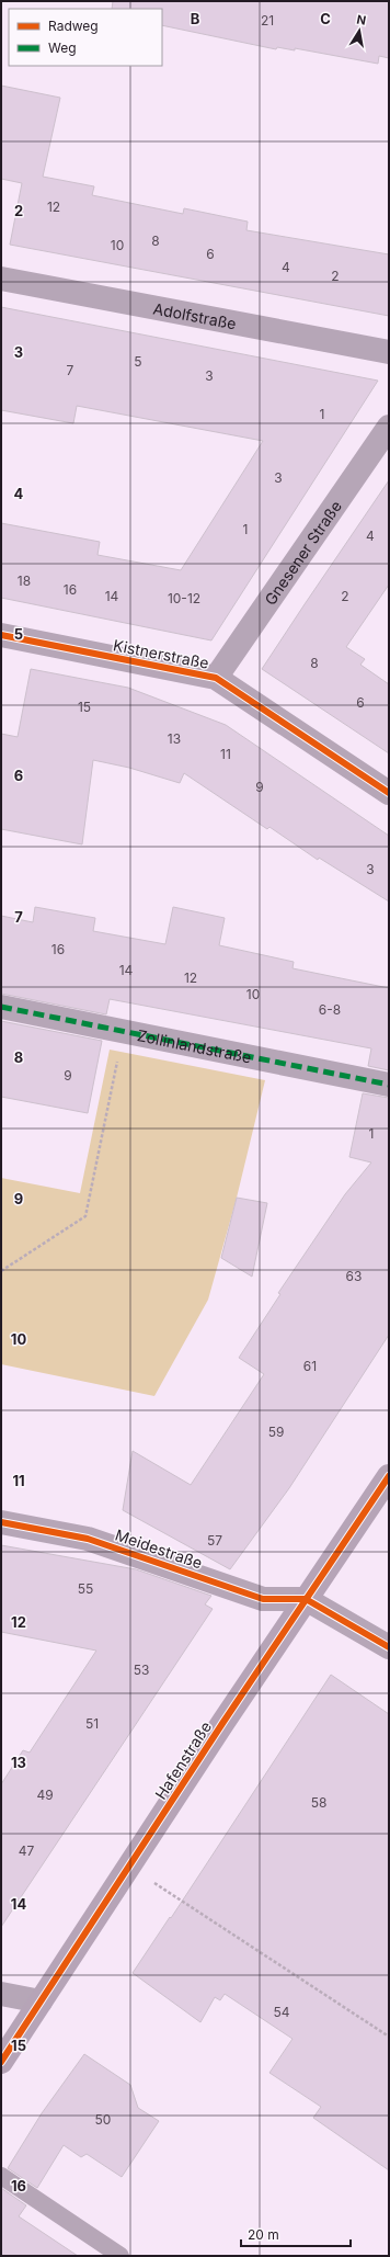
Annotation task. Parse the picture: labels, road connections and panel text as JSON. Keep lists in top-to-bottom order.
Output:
{
  "streets": {
    "main road": ["Hafenstraße"],
    "street": [
      "Adolfstraße",
      "Gnesener Straße",
      "Kistnerstraße",
      "Zollinlandstraße",
      "Meidestraße"
    ]
  },
  "crossings": [
    ["Gnesener Straße", "Kistnerstraße"],
    ["Meidestraße", "Hafenstraße"]
  ],
  "house_numbers": [
    "21",
    "12",
    "8",
    "10",
    "6",
    "4",
    "2",
    "5",
    "7",
    "3",
    "1",
    "3",
    "1",
    "4",
    "18",
    "16",
    "14",
    "2",
    "10-12",
    "8",
    "6",
    "15",
    "13",
    "11",
    "9",
    "3",
    "16",
    "14",
    "12",
    "10",
    "6-8",
    "9",
    "1",
    "63",
    "61",
    "59",
    "57",
    "55",
    "53",
    "51",
    "49",
    "58",
    "47",
    "54",
    "50"
  ],
  "legend": ["Radweg", "Weg"],
  "scale_bar": "20 m",
  "north": "top",
  "grid": {
    "columns": ["B", "C"],
    "rows": [
      "2",
      "3",
      "4",
      "5",
      "6",
      "7",
      "8",
      "9",
      "10",
      "11",
      "12",
      "13",
      "14",
      "15",
      "16"
    ]
  }
}
